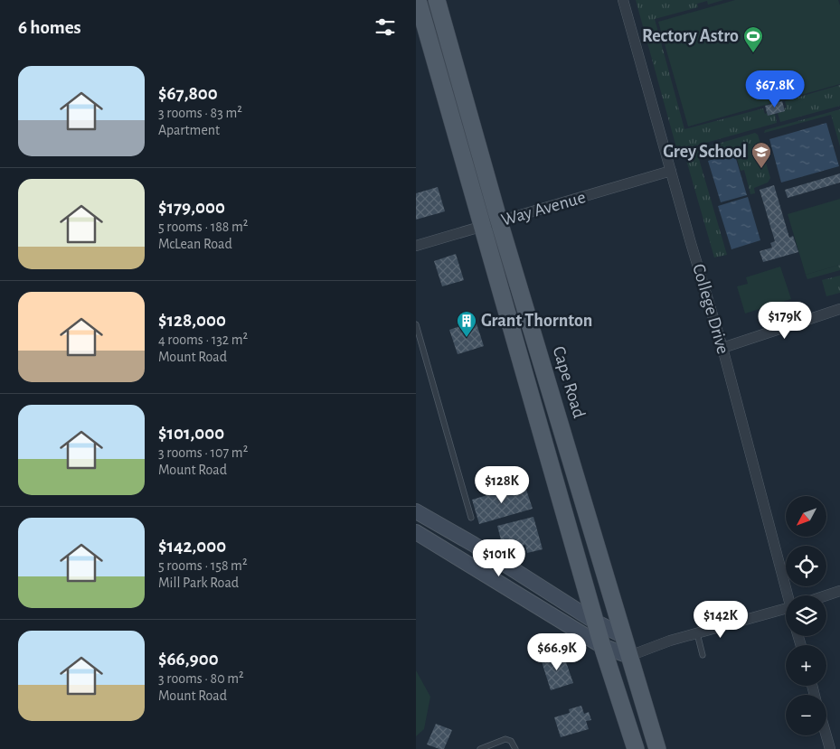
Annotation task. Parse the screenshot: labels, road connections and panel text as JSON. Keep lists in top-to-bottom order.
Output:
{
  "streets": {
    "main road": ["Cape Road"],
    "street": ["Way Avenue", "College Drive"]
  },
  "crossings": [
    ["Way Avenue", "College Drive"],
    ["Way Avenue", "Cape Road"]
  ],
  "places": {
    "sports": ["Rectory Astro"],
    "school or university": ["Grey School"],
    "building": ["Grant Thornton"]
  },
  "north": "bottom left",
  "page": {
    "heading": "6 homes",
    "list": [
      {
        "name": "$67,800",
        "note": "3 rooms · 83 m² · Apartment"
      },
      {
        "name": "$179,000",
        "note": "5 rooms · 188 m² · McLean Road"
      },
      {
        "name": "$128,000",
        "note": "4 rooms · 132 m² · Mount Road"
      },
      {
        "name": "$101,000",
        "note": "3 rooms · 107 m² · Mount Road"
      },
      {
        "name": "$142,000",
        "note": "5 rooms · 158 m² · Mill Park Road"
      },
      {
        "name": "$66,900",
        "note": "3 rooms · 80 m² · Mount Road"
      }
    ],
    "price": [
      "$67.8K",
      "$179K",
      "$128K",
      "$101K",
      "$142K",
      "$66.9K"
    ],
    "map_buttons": ["+", "−"]
  }
}
